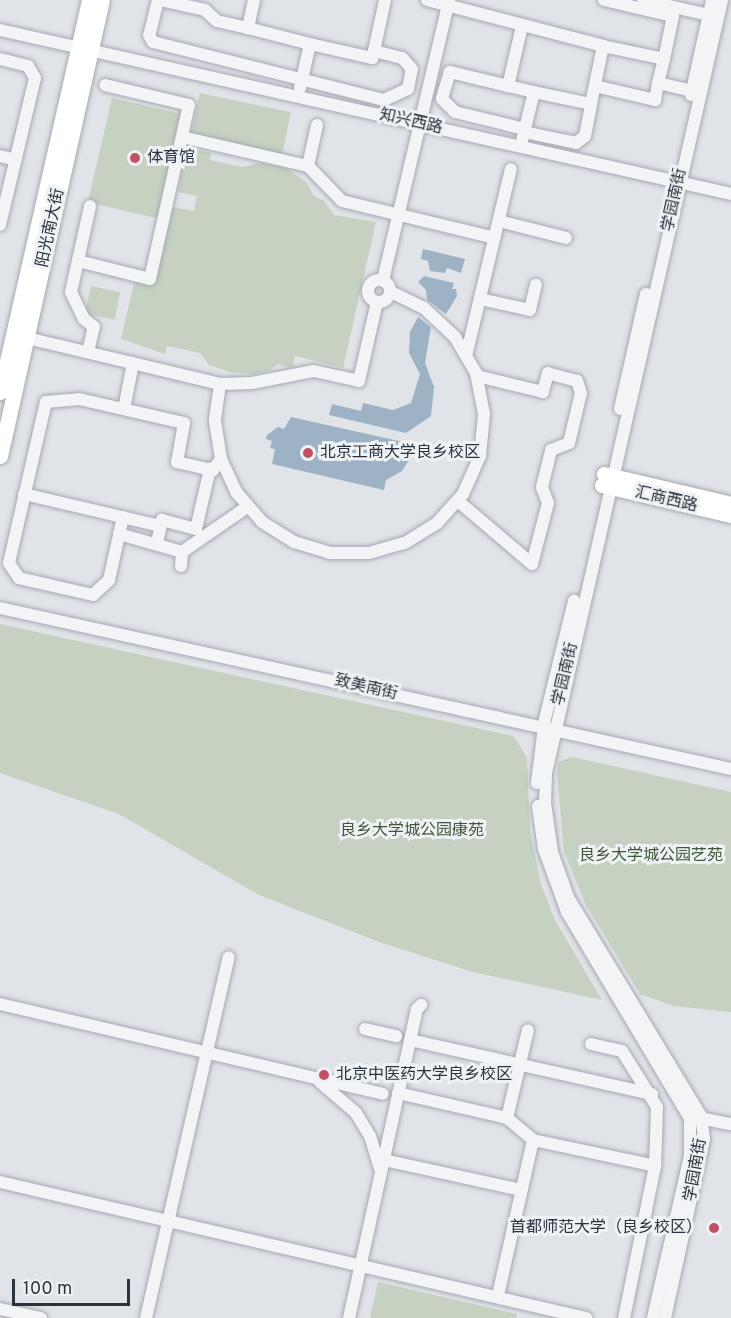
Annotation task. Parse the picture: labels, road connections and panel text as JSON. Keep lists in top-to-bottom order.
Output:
{
  "streets": {
    "main road": ["阳光南大街", "汇商西路"],
    "street": ["知兴西路", "学园南街", "致美南街"]
  },
  "crossings": [
    ["知兴西路", "学园南街"],
    ["知兴西路", "阳光南大街"],
    ["学园南街", "汇商西路"],
    ["学园南街", "致美南街"]
  ],
  "parks": ["良乡大学城公园·康苑", "良乡大学城公园·艺苑"],
  "places": [
    "体育馆",
    "北京工商大学良乡校区",
    "北京中医药大学良乡校区",
    "首都师范大学（良乡校区）"
  ],
  "scale_bar": "100 m"
}
